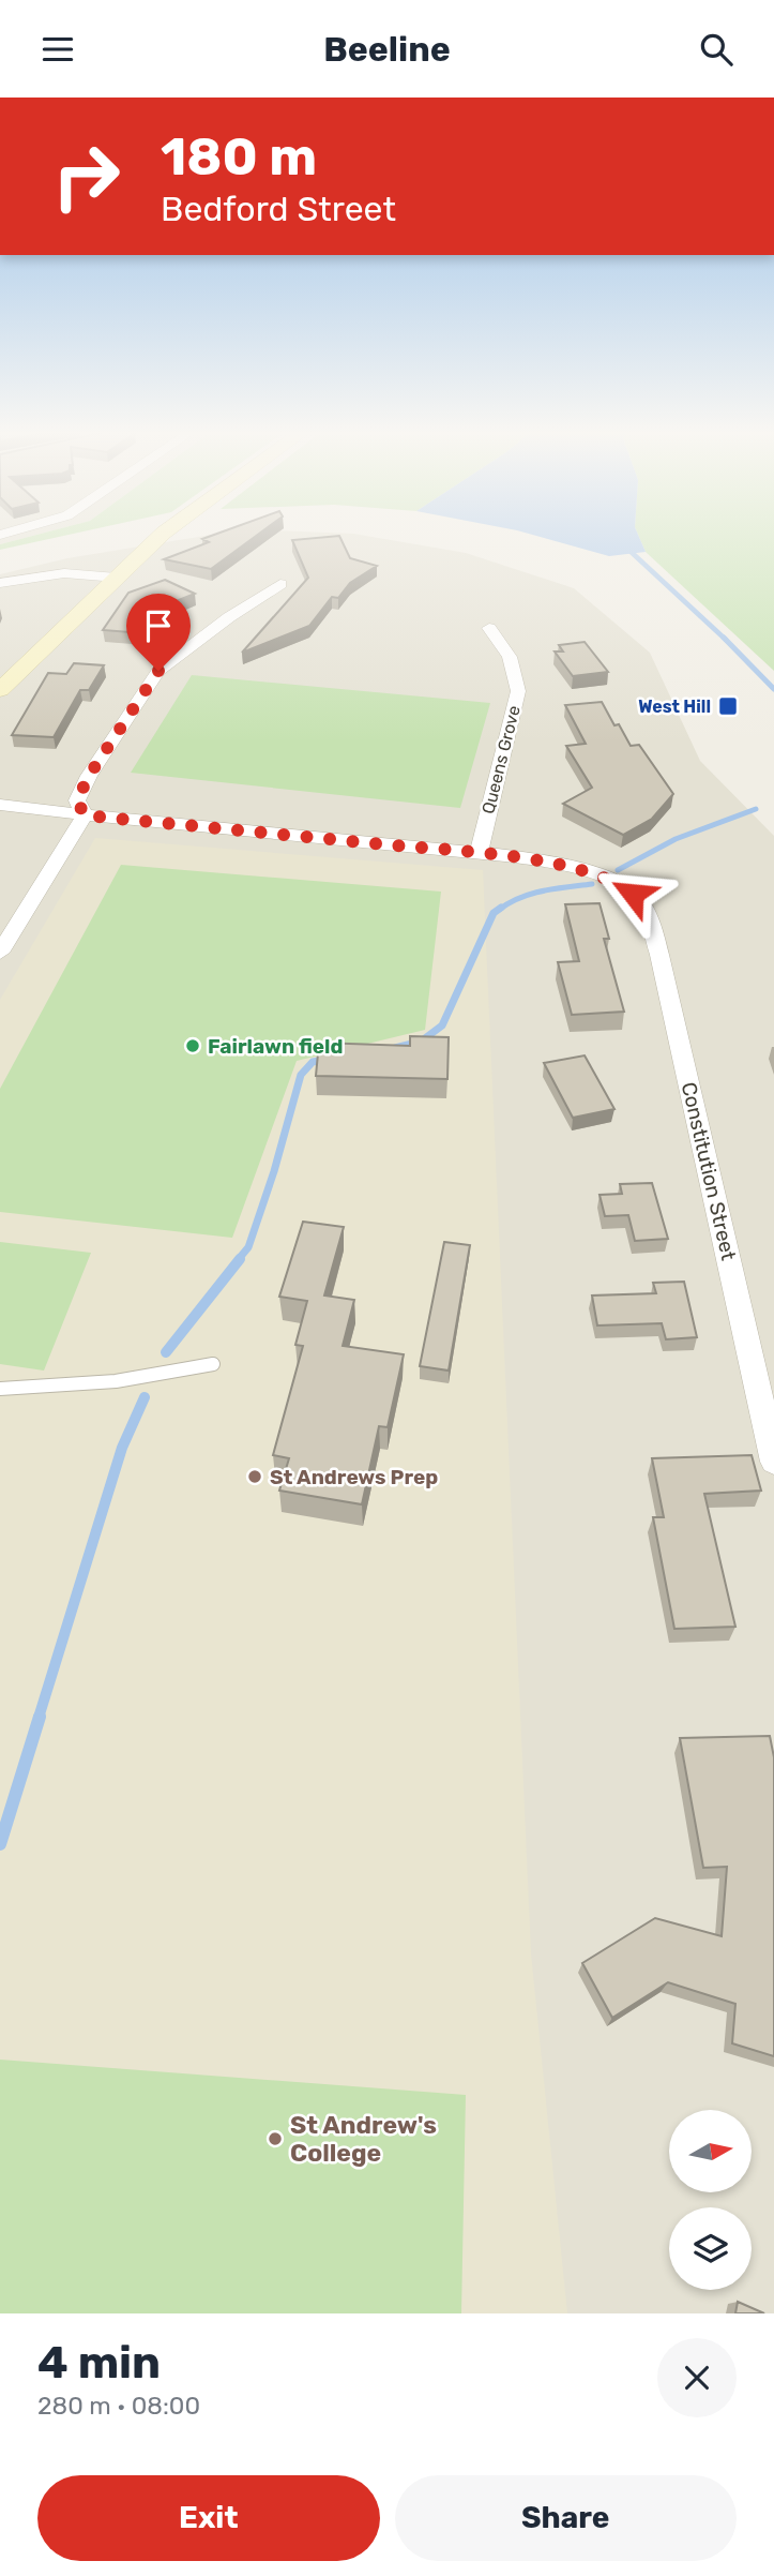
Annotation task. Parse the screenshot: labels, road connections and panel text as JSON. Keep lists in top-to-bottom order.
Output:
{
  "streets": {
    "street": ["Queens Grove", "Constitution Street"]
  },
  "crossings": [
    ["Queens Grove", "Constitution Street"]
  ],
  "places": {
    "transit": ["West Hill"],
    "other": ["Fairlawn field", "St Andrews Prep", "St Andrew's College"]
  },
  "north": "right",
  "page": {
    "header": "Beeline",
    "turn": ["180 m", "Bedford Street"],
    "heading": ["4 min", "280 m · 08:00"],
    "buttons": ["Exit", "Share"]
  }
}
